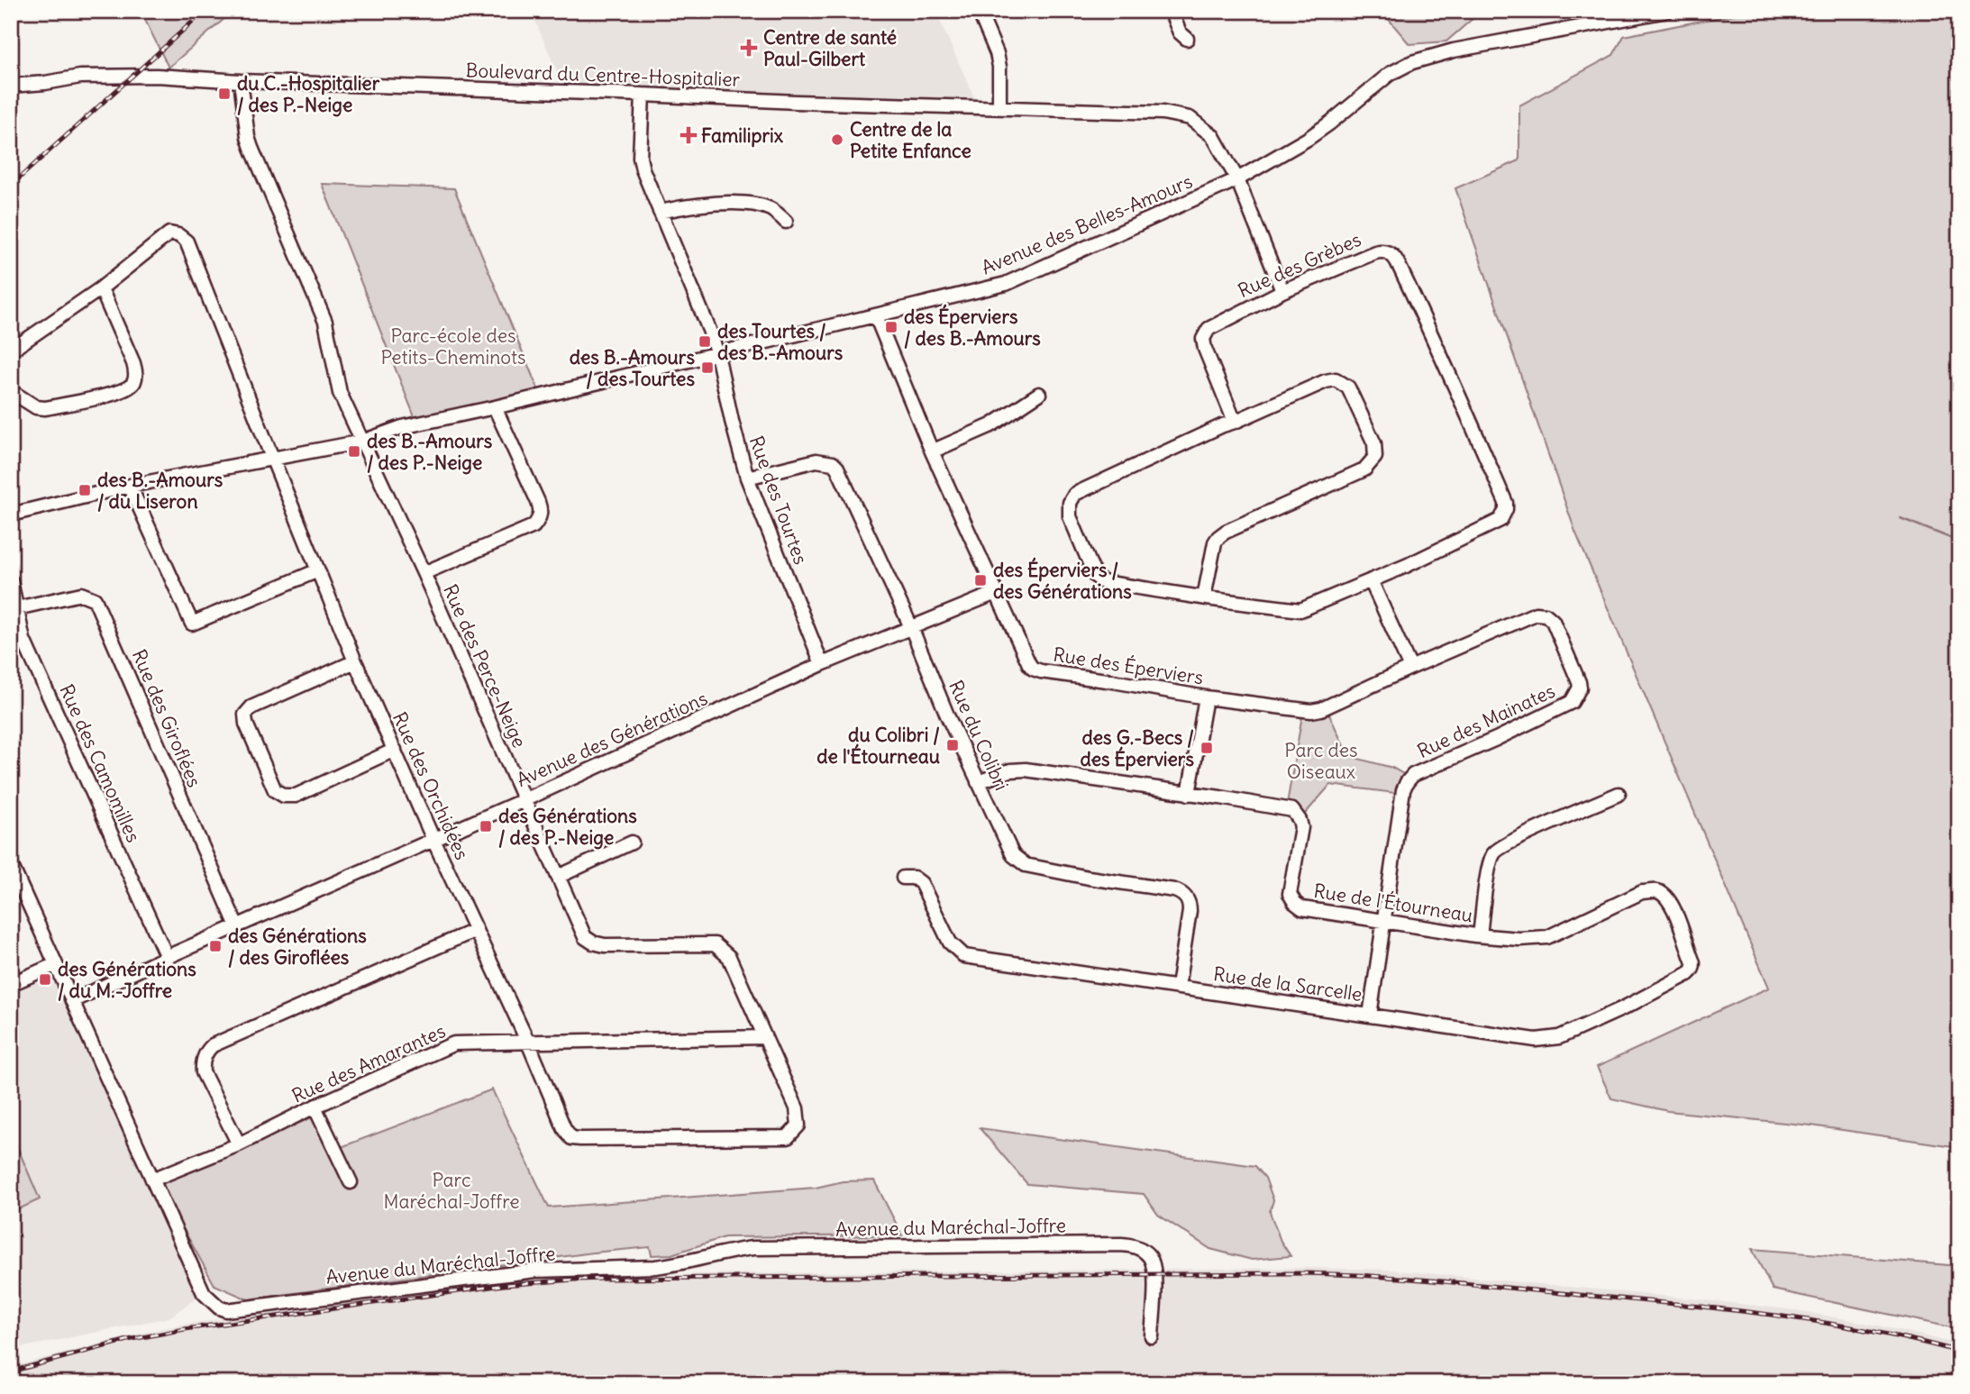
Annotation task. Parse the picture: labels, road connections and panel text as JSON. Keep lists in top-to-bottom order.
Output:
{
  "streets": {
    "street": [
      "Boulevard du Centre-Hospitalier",
      "Avenue des Belles-Amours",
      "Rue des Grèbes",
      "Rue des Tourtes",
      "Rue des Perce-Neige",
      "Rue des Éperviers",
      "Rue des Giroflées",
      "Rue des Mainates",
      "Rue du Colibri",
      "Avenue des Générations",
      "Rue des Camomilles",
      "Rue des Orchidées",
      "Rue de l'Étourneau",
      "Rue de la Sarcelle",
      "Rue des Amarantes",
      "Avenue du Maréchal-Joffre"
    ]
  },
  "crossings": [
    ["Boulevard du Centre-Hospitalier", "Avenue des Belles-Amours"],
    ["Boulevard du Centre-Hospitalier", "Rue des Grèbes"],
    ["Boulevard du Centre-Hospitalier", "Rue des Tourtes"],
    ["Boulevard du Centre-Hospitalier", "Rue des Perce-Neige"],
    ["Avenue des Belles-Amours", "Rue des Tourtes"],
    ["Avenue des Belles-Amours", "Rue des Perce-Neige"],
    ["Avenue des Belles-Amours", "Rue des Éperviers"],
    ["Avenue des Belles-Amours", "Rue des Orchidées"],
    ["Rue des Tourtes", "Rue du Colibri"],
    ["Rue des Tourtes", "Avenue des Générations"],
    ["Rue des Perce-Neige", "Avenue des Générations"],
    ["Rue des Perce-Neige", "Rue des Orchidées"],
    ["Rue des Perce-Neige", "Rue des Amarantes"],
    ["Rue des Éperviers", "Rue des Mainates"],
    ["Rue des Éperviers", "Avenue des Générations"],
    ["Rue des Giroflées", "Avenue des Générations"],
    ["Rue des Giroflées", "Rue des Camomilles"],
    ["Rue des Mainates", "Rue de l'Étourneau"],
    ["Rue des Mainates", "Rue de la Sarcelle"],
    ["Rue du Colibri", "Avenue des Générations"],
    ["Rue du Colibri", "Rue de l'Étourneau"],
    ["Rue du Colibri", "Rue de la Sarcelle"],
    ["Avenue des Générations", "Rue des Camomilles"],
    ["Avenue des Générations", "Rue des Orchidées"],
    ["Avenue des Générations", "Avenue du Maréchal-Joffre"],
    ["Rue des Orchidées", "Rue des Amarantes"],
    ["Rue de l'Étourneau", "Rue de la Sarcelle"],
    ["Rue des Amarantes", "Avenue du Maréchal-Joffre"]
  ],
  "parks": ["Parc-école des Petits-Cheminots", "Parc des Oiseaux", "Parc Maréchal-Joffre"],
  "places": {
    "health": ["Centre de santé Paul-Gilbert", "Familiprix"],
    "transit": [
      "du C.-Hospitalier / des P.-Neige",
      "des Éperviers / des B.-Amours",
      "des Tourtes / des B.-Amours",
      "des B.-Amours / des Tourtes",
      "des B.-Amours / des P.-Neige",
      "des B.-Amours / du Liseron",
      "des Éperviers / des Générations",
      "du Colibri / de l'Étourneau",
      "des G.-Becs / des Éperviers",
      "des Générations / des P.-Neige",
      "des Générations / des Giroflées",
      "des Générations / du M.-Joffre"
    ],
    "other": ["Centre de la Petite Enfance"]
  }
}
